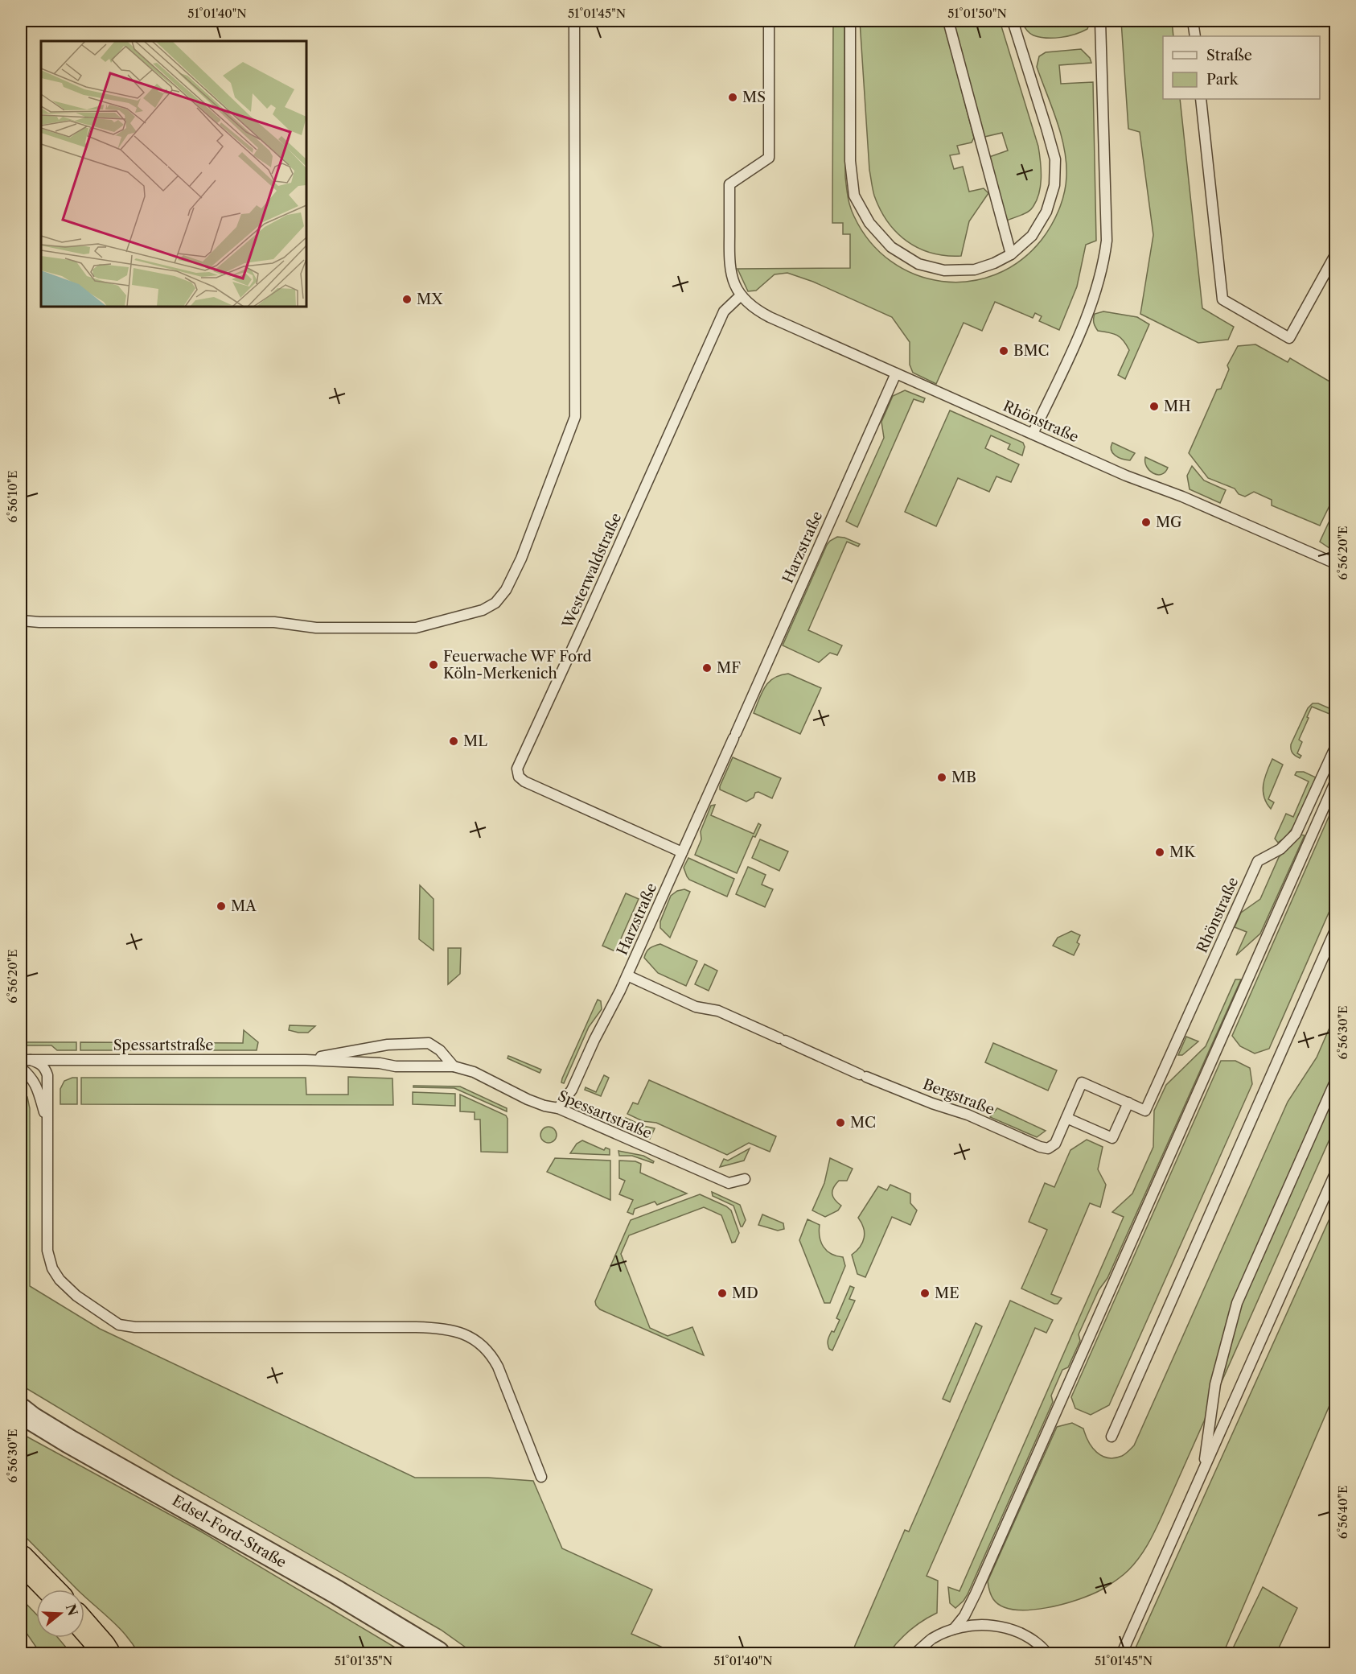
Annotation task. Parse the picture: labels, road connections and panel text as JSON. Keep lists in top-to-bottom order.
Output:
{
  "streets": {
    "street": ["Edsel-Ford-Straße"],
    "lane": [
      "Rhönstraße",
      "Harzstraße",
      "Westerwaldstraße",
      "Spessartstraße",
      "Bergstraße"
    ]
  },
  "crossings": [
    ["Rhönstraße", "Harzstraße"],
    ["Rhönstraße", "Westerwaldstraße"],
    ["Harzstraße", "Westerwaldstraße"],
    ["Harzstraße", "Spessartstraße"],
    ["Harzstraße", "Bergstraße"]
  ],
  "places": [
    "MS",
    "MX",
    "BMC",
    "MH",
    "MG",
    "Feuerwache WF Ford Köln-Merkenich",
    "MF",
    "ML",
    "MB",
    "MK",
    "MA",
    "MC",
    "MD",
    "ME"
  ],
  "legend": ["Straße", "Park"],
  "north": "right",
  "coordinates": [
    "51°01'40\"N",
    "51°01'45\"N",
    "51°01'50\"N",
    "6°56'10\"E",
    "6°56'20\"E",
    "6°56'30\"E",
    "6°56'40\"E",
    "51°01'35\"N"
  ]
}
